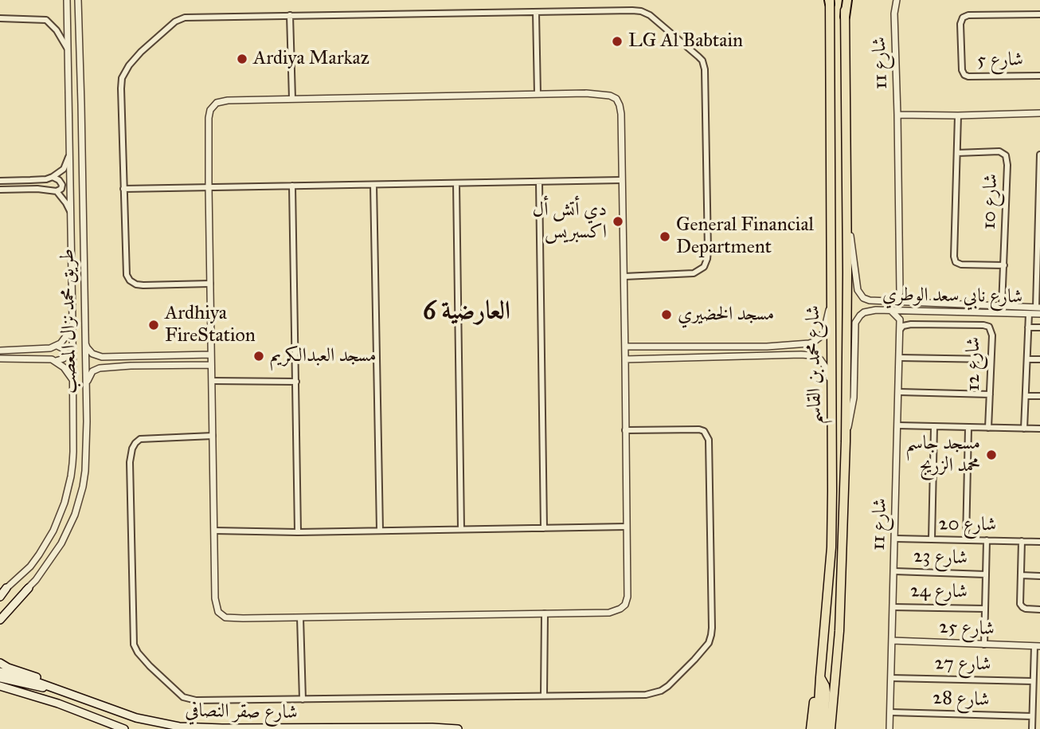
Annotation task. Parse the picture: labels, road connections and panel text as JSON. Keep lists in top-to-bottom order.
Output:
{
  "streets": {
    "main road": ["شارع محمد بن القاسم", "شارع صقر النصافي"],
    "street": [
      "شارع 5",
      "شارع 11",
      "شارع 10",
      "شارع نابي سعد الوطري",
      "طريق محمد نزال المعصب",
      "شارع 12",
      "شارع 20",
      "شارع 23",
      "شارع 24",
      "شارع 25",
      "شارع 27",
      "شارع 28"
    ]
  },
  "crossings": [
    ["شارع 11", "شارع 12"],
    ["شارع 11", "شارع 20"],
    ["شارع 11", "شارع 23"],
    ["شارع 11", "شارع 24"],
    ["شارع 11", "شارع 25"],
    ["شارع 11", "شارع 27"],
    ["شارع 11", "شارع 28"],
    ["شارع 10", "شارع نابي سعد الوطري"],
    ["شارع نابي سعد الوطري", "شارع محمد بن القاسم"]
  ],
  "districts": ["العارضية 6"],
  "places": [
    "LG Al Babtain",
    "Ardiya Markaz",
    "دي أتش أل اكسبريس",
    "General Financial Department",
    "مسجد الخضيري",
    "Ardhiya FireStation",
    "مسجد العبدالكريم",
    "مسجد جاسم محمد الزريج"
  ]
}
